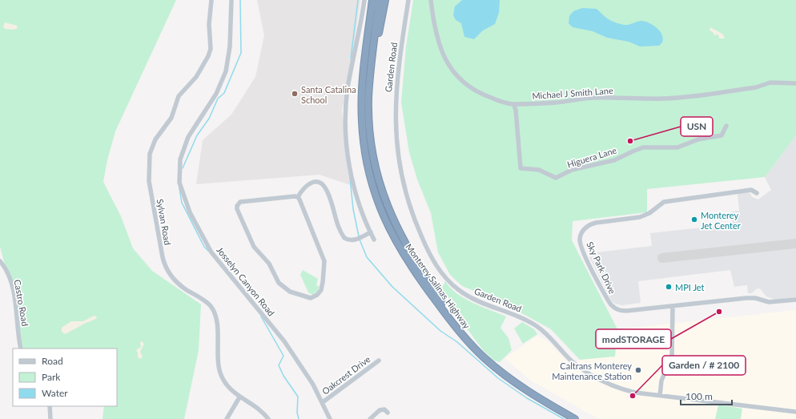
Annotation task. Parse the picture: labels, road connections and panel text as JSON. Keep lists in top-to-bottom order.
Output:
{
  "streets": {
    "highway": ["Monterey Salinas Highway"],
    "street": [
      "Garden Road",
      "Michael J Smith Lane",
      "Higuera Lane",
      "Sylvan Road",
      "Sky Park Drive",
      "Josselyn Canyon Road",
      "Castro Road",
      "Oakcrest Drive"
    ]
  },
  "crossings": [
    ["Michael J Smith Lane", "Higuera Lane"],
    ["Josselyn Canyon Road", "Oakcrest Drive"]
  ],
  "places": [
    "Santa Catalina School",
    "USN",
    "Monterey Jet Center",
    "MPI Jet",
    "modSTORAGE",
    "Caltrans Monterey Maintenance Station",
    "Garden / # 2100"
  ],
  "legend": ["Road", "Park", "Water"],
  "scale_bar": "100 m"
}
